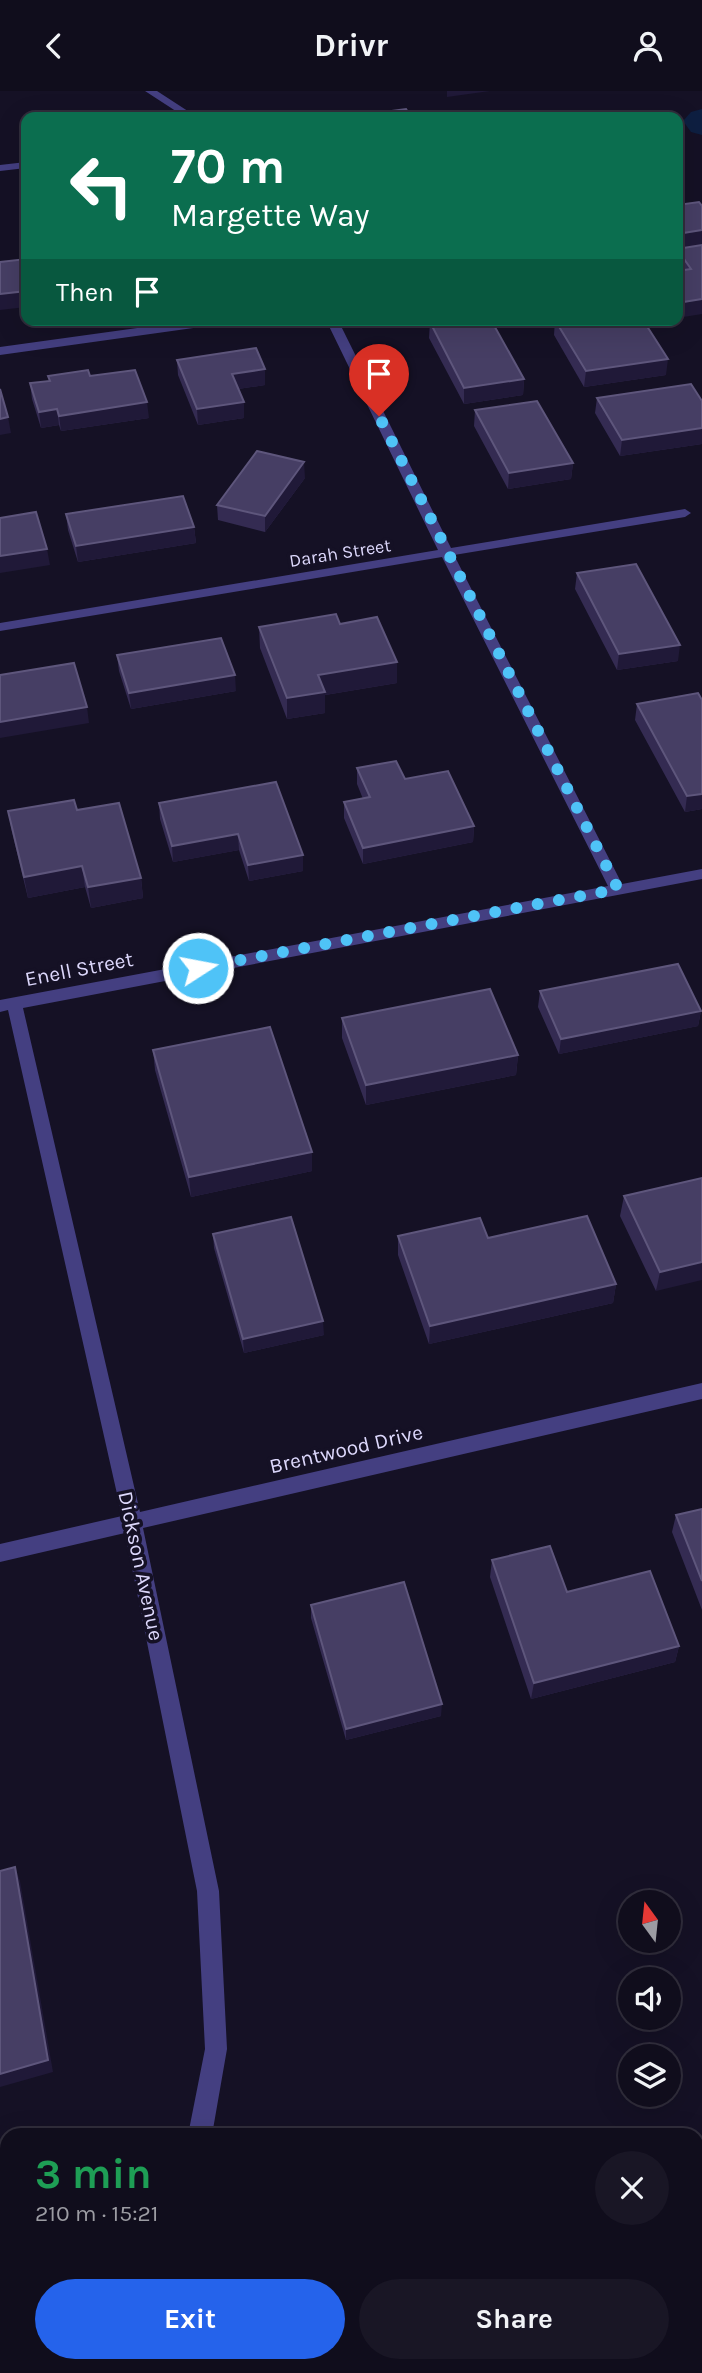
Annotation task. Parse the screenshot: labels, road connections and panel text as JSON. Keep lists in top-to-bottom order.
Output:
{
  "streets": {
    "street": [
      "Darah Street",
      "Enell Street",
      "Brentwood Drive",
      "Dickson Avenue"
    ]
  },
  "crossings": [
    ["Enell Street", "Dickson Avenue"],
    ["Brentwood Drive", "Dickson Avenue"]
  ],
  "north": "top",
  "page": {
    "header": "Drivr",
    "turn": ["70 m", "Margette Way"],
    "then": "Then",
    "heading": ["3 min", "210 m · 15:21"],
    "buttons": ["Exit", "Share"]
  }
}
